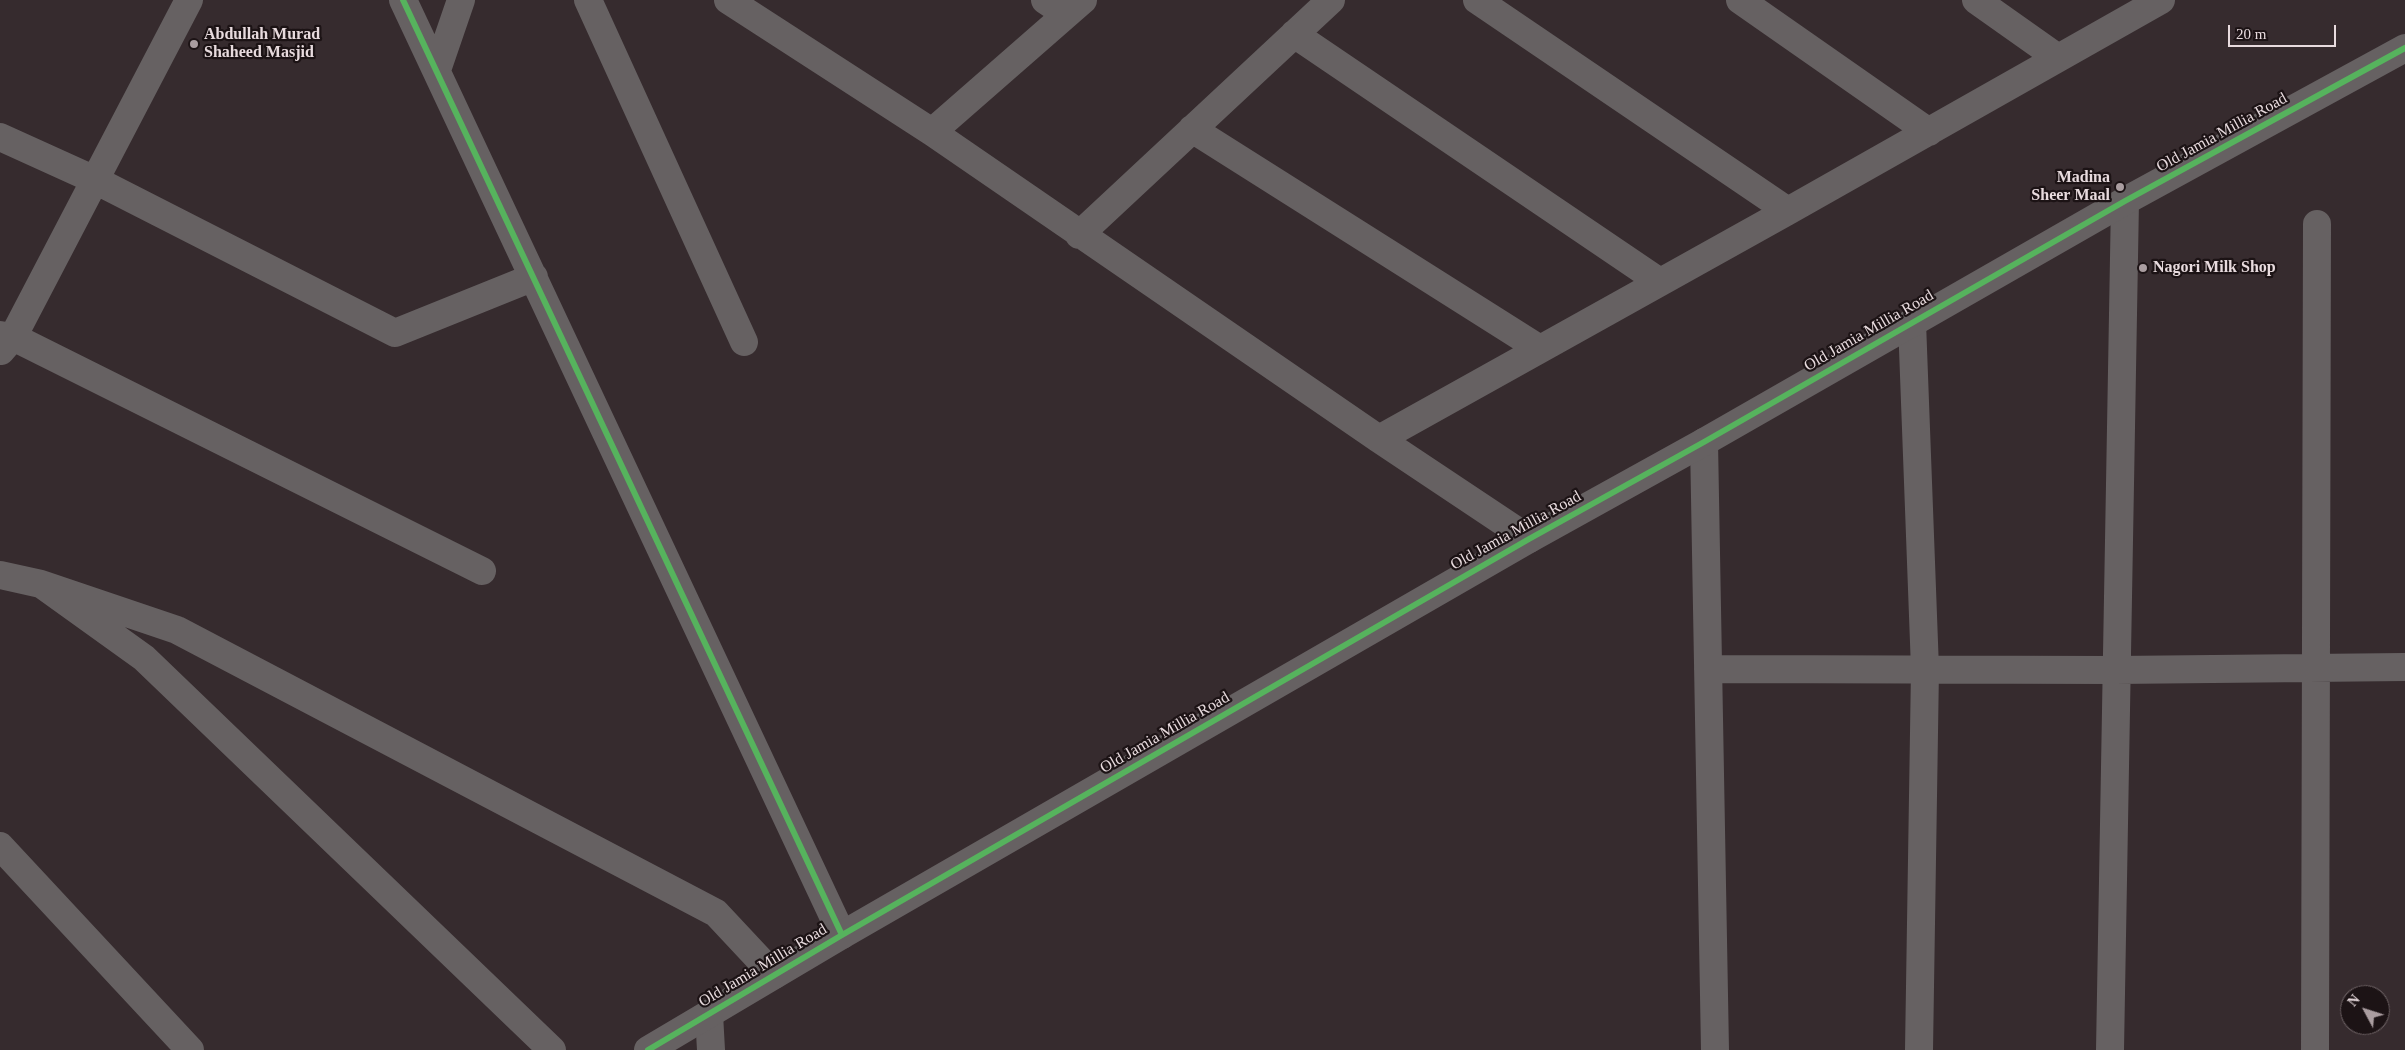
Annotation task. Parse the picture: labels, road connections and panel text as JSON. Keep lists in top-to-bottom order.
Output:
{
  "streets": {
    "street": ["Old Jamia Millia Road"]
  },
  "places": ["Abdullah Murad Shaheed Masjid", "Madina Sheer Maal", "Nagori Milk Shop"],
  "scale_bar": "20 m",
  "north": "top left"
}
